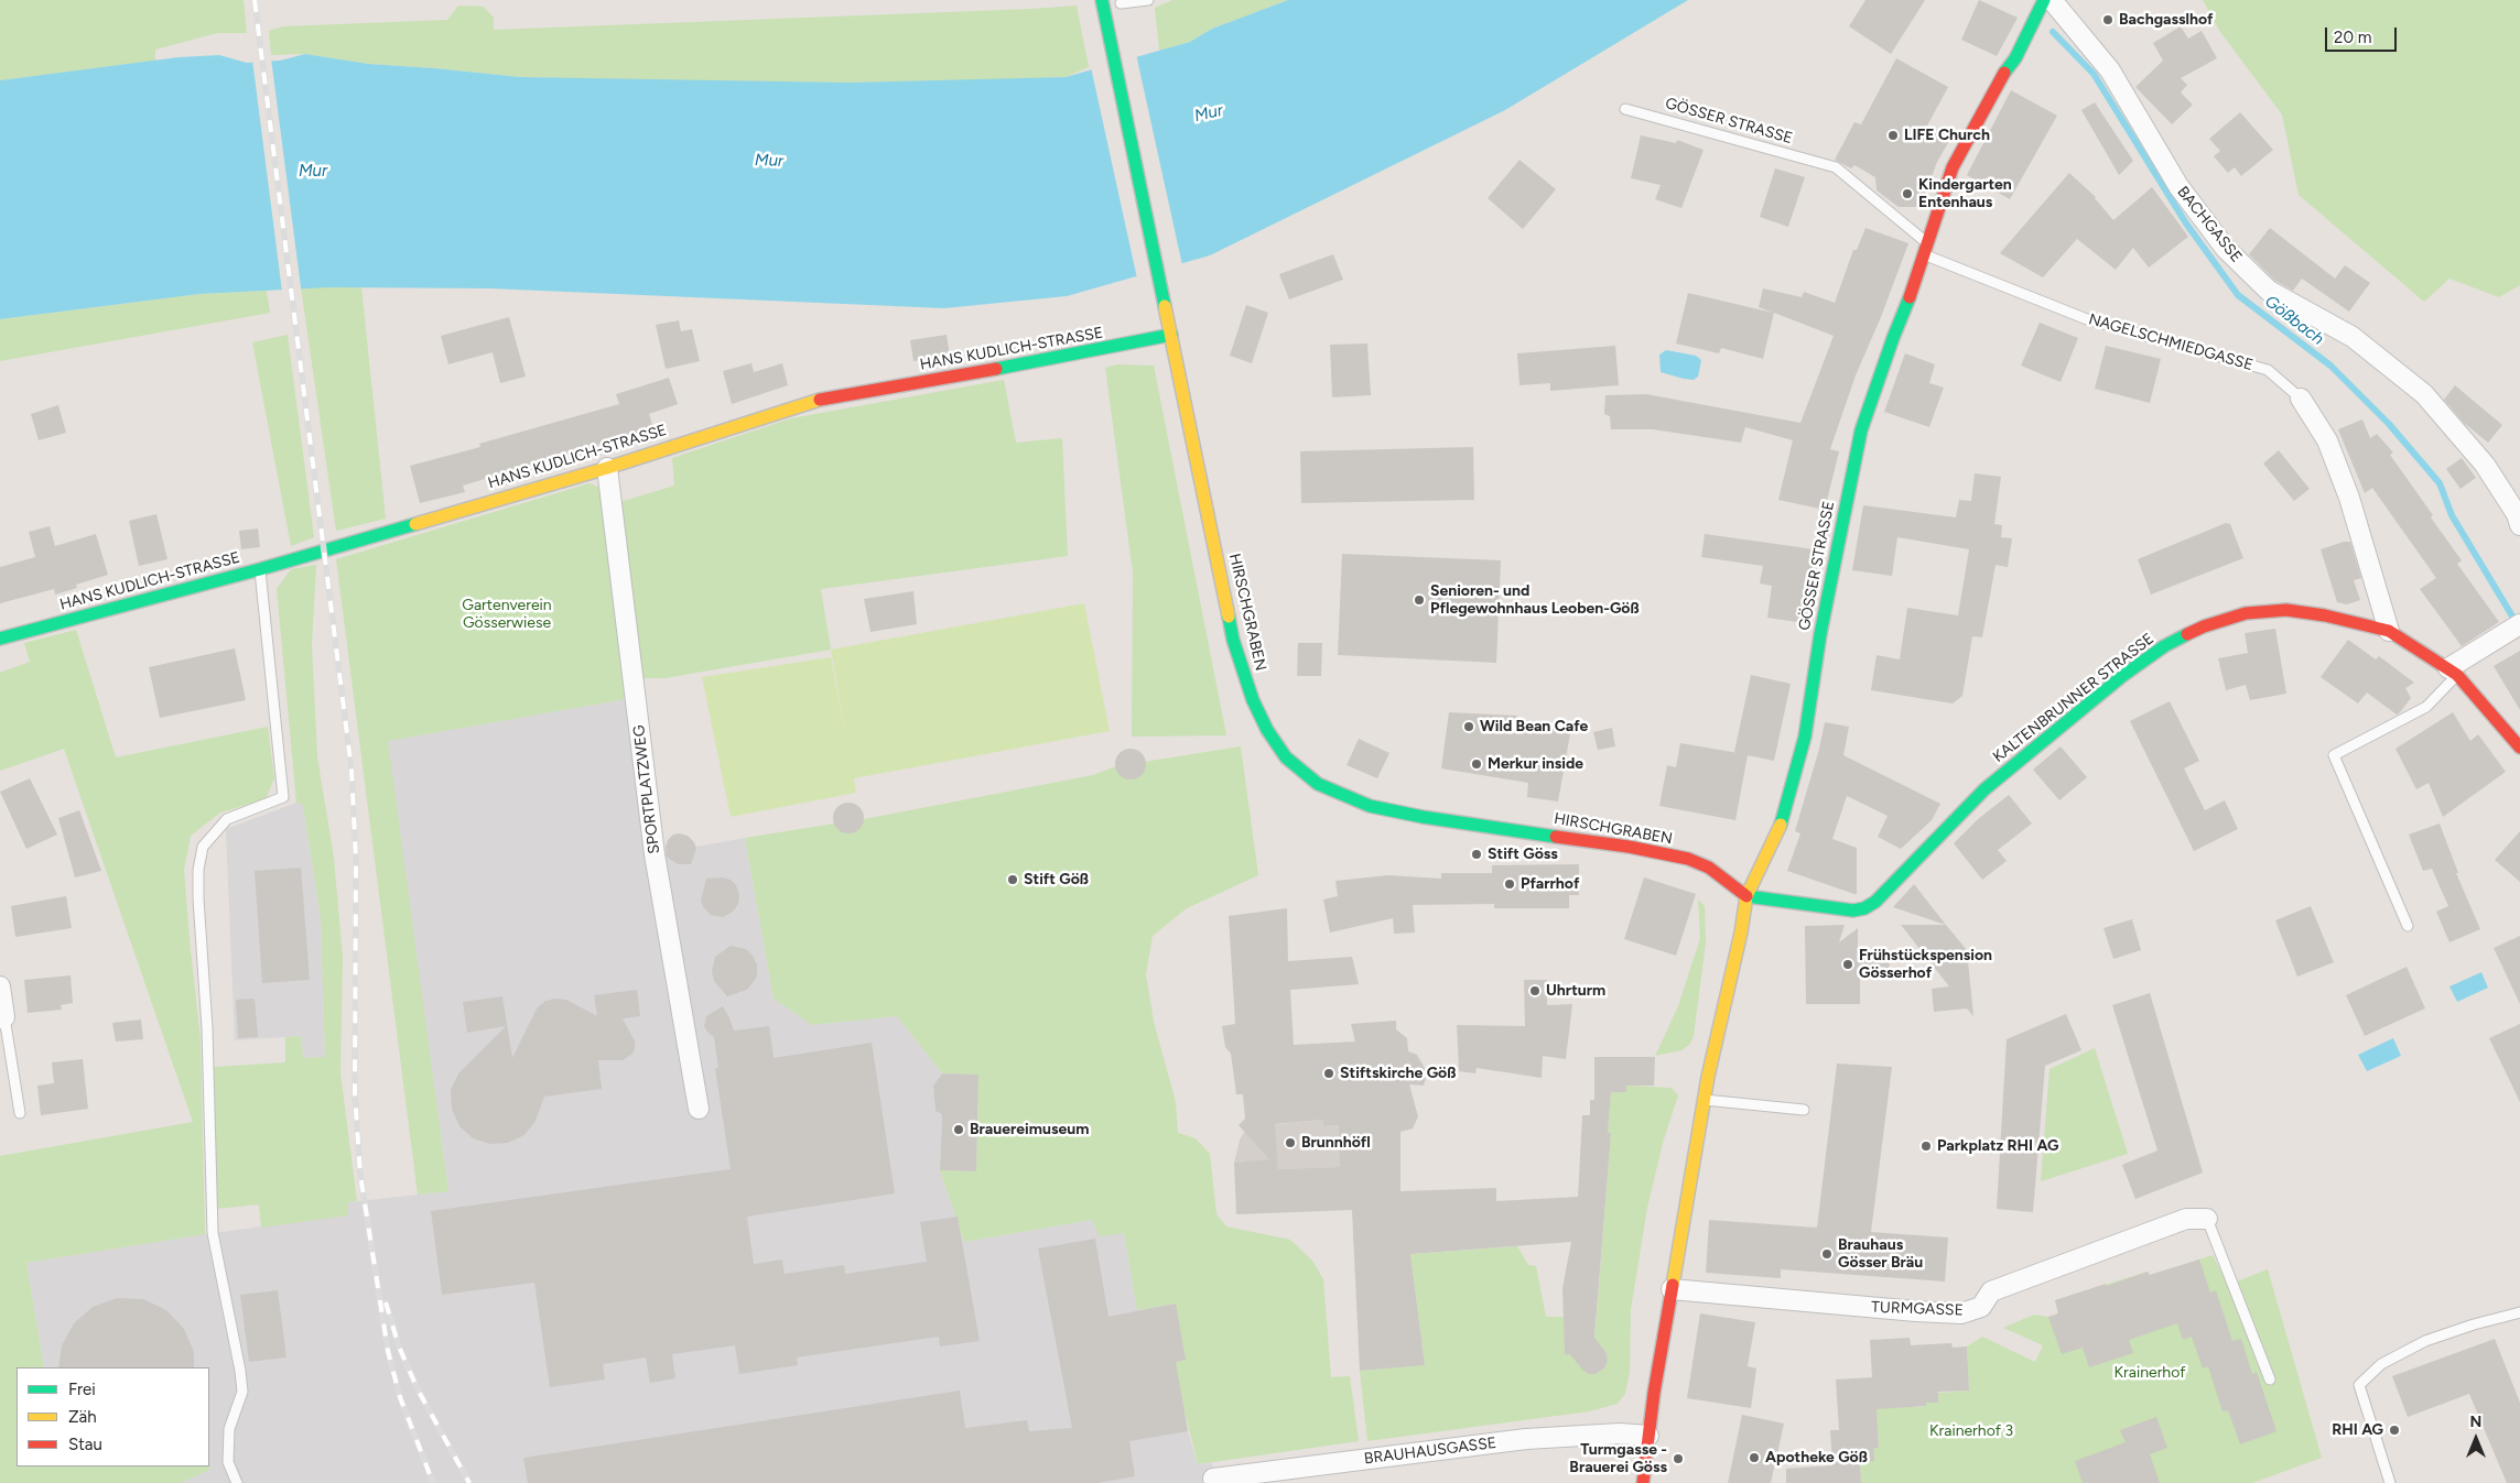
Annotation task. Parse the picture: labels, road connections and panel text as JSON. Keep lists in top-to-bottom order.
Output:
{
  "streets": {
    "street": [
      "GÖSSER STRASSE",
      "BACHGASSE",
      "NAGELSCHMIEDGASSE",
      "HANS KUDLICH-STRASSE",
      "HIRSCHGRABEN",
      "KALTENBRUNNER STRASSE",
      "SPORTPLATZWEG",
      "TURMGASSE",
      "BRAUHAUSGASSE"
    ]
  },
  "crossings": [
    ["GÖSSER STRASSE", "BACHGASSE"],
    ["GÖSSER STRASSE", "NAGELSCHMIEDGASSE"],
    ["GÖSSER STRASSE", "HIRSCHGRABEN"],
    ["GÖSSER STRASSE", "KALTENBRUNNER STRASSE"],
    ["NAGELSCHMIEDGASSE", "KALTENBRUNNER STRASSE"],
    ["HANS KUDLICH-STRASSE", "HIRSCHGRABEN"],
    ["HANS KUDLICH-STRASSE", "SPORTPLATZWEG"],
    ["HIRSCHGRABEN", "KALTENBRUNNER STRASSE"]
  ],
  "water": ["Mur", "Gößbach"],
  "parks": ["Gartenverein Gösserwiese", "Krainerhof", "Krainerhof 3"],
  "places": [
    "Bachgasslhof",
    "LIFE Church",
    "Kindergarten Entenhaus",
    "Senioren- und Pflegewohnhaus Leoben-Göß",
    "Wild Bean Cafe",
    "Merkur inside",
    "Stift Göss",
    "Stift Göß",
    "Pfarrhof",
    "Frühstückspension Gösserhof",
    "Uhrturm",
    "Stiftskirche Göß",
    "Brauereimuseum",
    "Brunnhöfl",
    "Parkplatz RHI AG",
    "Brauhaus Gösser Bräu",
    "RHI AG",
    "Apotheke Göß",
    "Turmgasse - Brauerei Göss"
  ],
  "legend": ["Frei", "Zäh", "Stau"],
  "scale_bar": "20 m",
  "north": "top"
}
